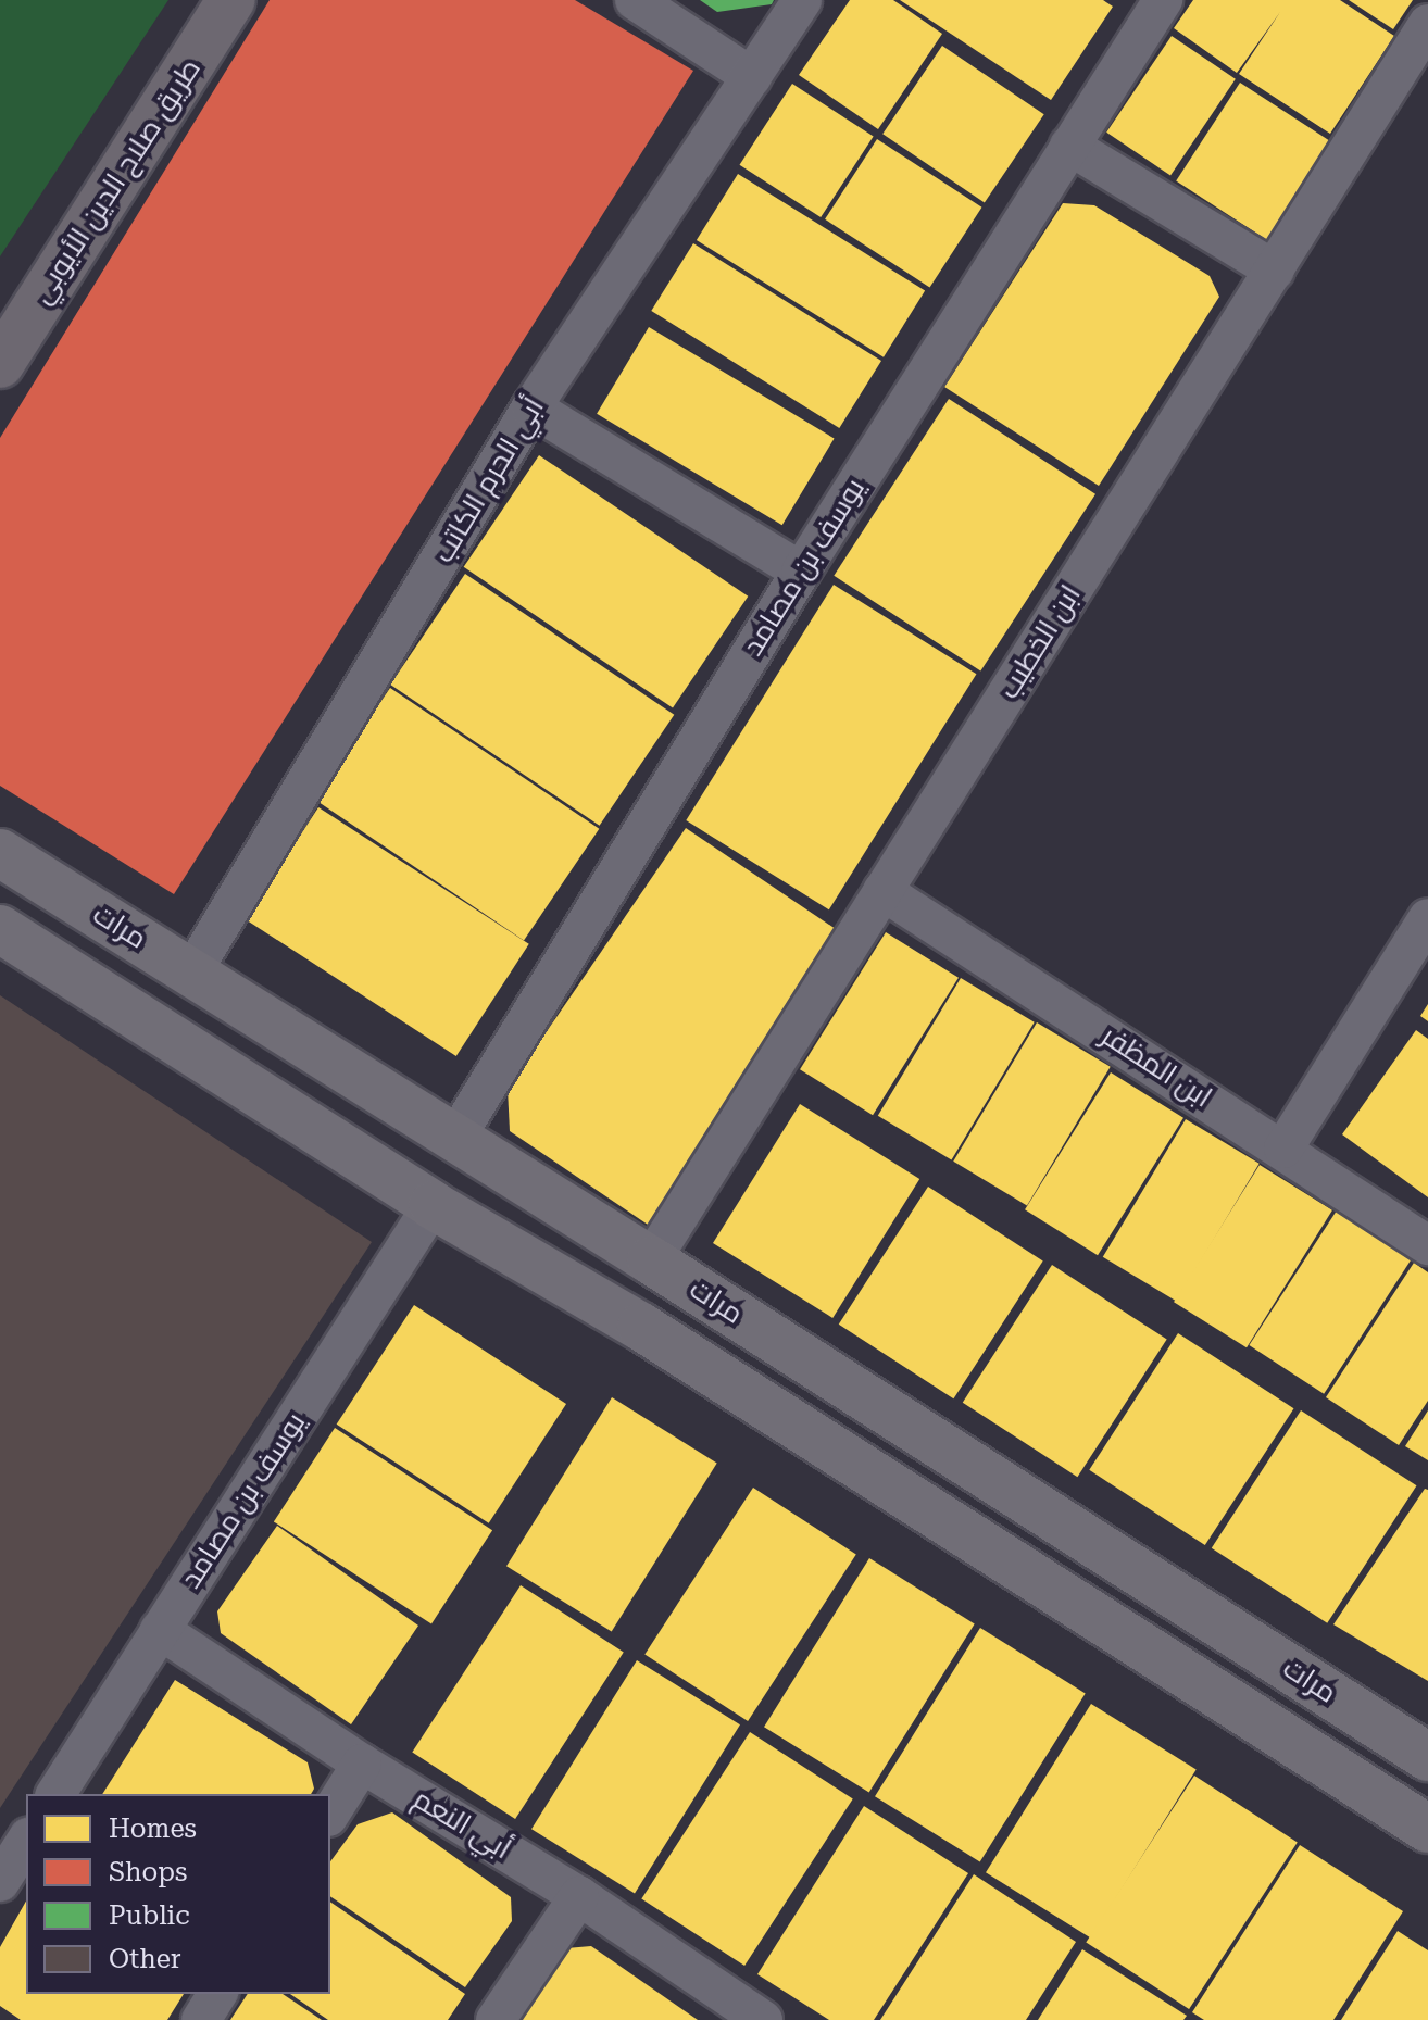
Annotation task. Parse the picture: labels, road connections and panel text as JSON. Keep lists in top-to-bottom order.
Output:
{
  "streets": {
    "main road": ["طريق صلاح الدين الأيوبي"],
    "street": [
      "أبي الحرم الكاتب",
      "يوسف بن مصامد",
      "ابن الخطيب",
      "مرات",
      "ابن المظفر",
      "أبي النعم"
    ]
  },
  "crossings": [
    ["أبي الحرم الكاتب", "مرات"],
    ["يوسف بن مصامد", "مرات"],
    ["يوسف بن مصامد", "أبي النعم"],
    ["ابن الخطيب", "مرات"],
    ["ابن الخطيب", "ابن المظفر"]
  ],
  "legend": [
    "Homes",
    "Shops",
    "Public",
    "Other"
  ]
}
